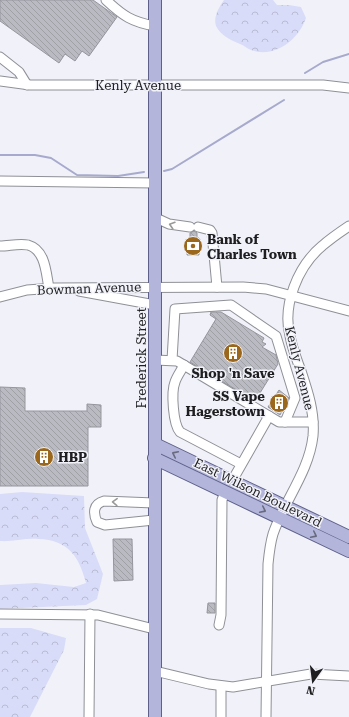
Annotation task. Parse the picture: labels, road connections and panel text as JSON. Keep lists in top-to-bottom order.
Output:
{
  "streets": {
    "main road": ["Frederick Street", "East Wilson Boulevard"],
    "street": ["Kenly Avenue", "Bowman Avenue"]
  },
  "crossings": [
    ["Kenly Avenue", "Bowman Avenue"],
    ["Kenly Avenue", "Frederick Street"],
    ["Kenly Avenue", "East Wilson Boulevard"],
    ["Bowman Avenue", "Frederick Street"],
    ["Frederick Street", "East Wilson Boulevard"]
  ],
  "places": {
    "bank": ["Bank of Charles Town"],
    "building": ["Shop 'n Save", "SS Vape Hagerstown", "HBP"]
  },
  "north": "bottom"
}
